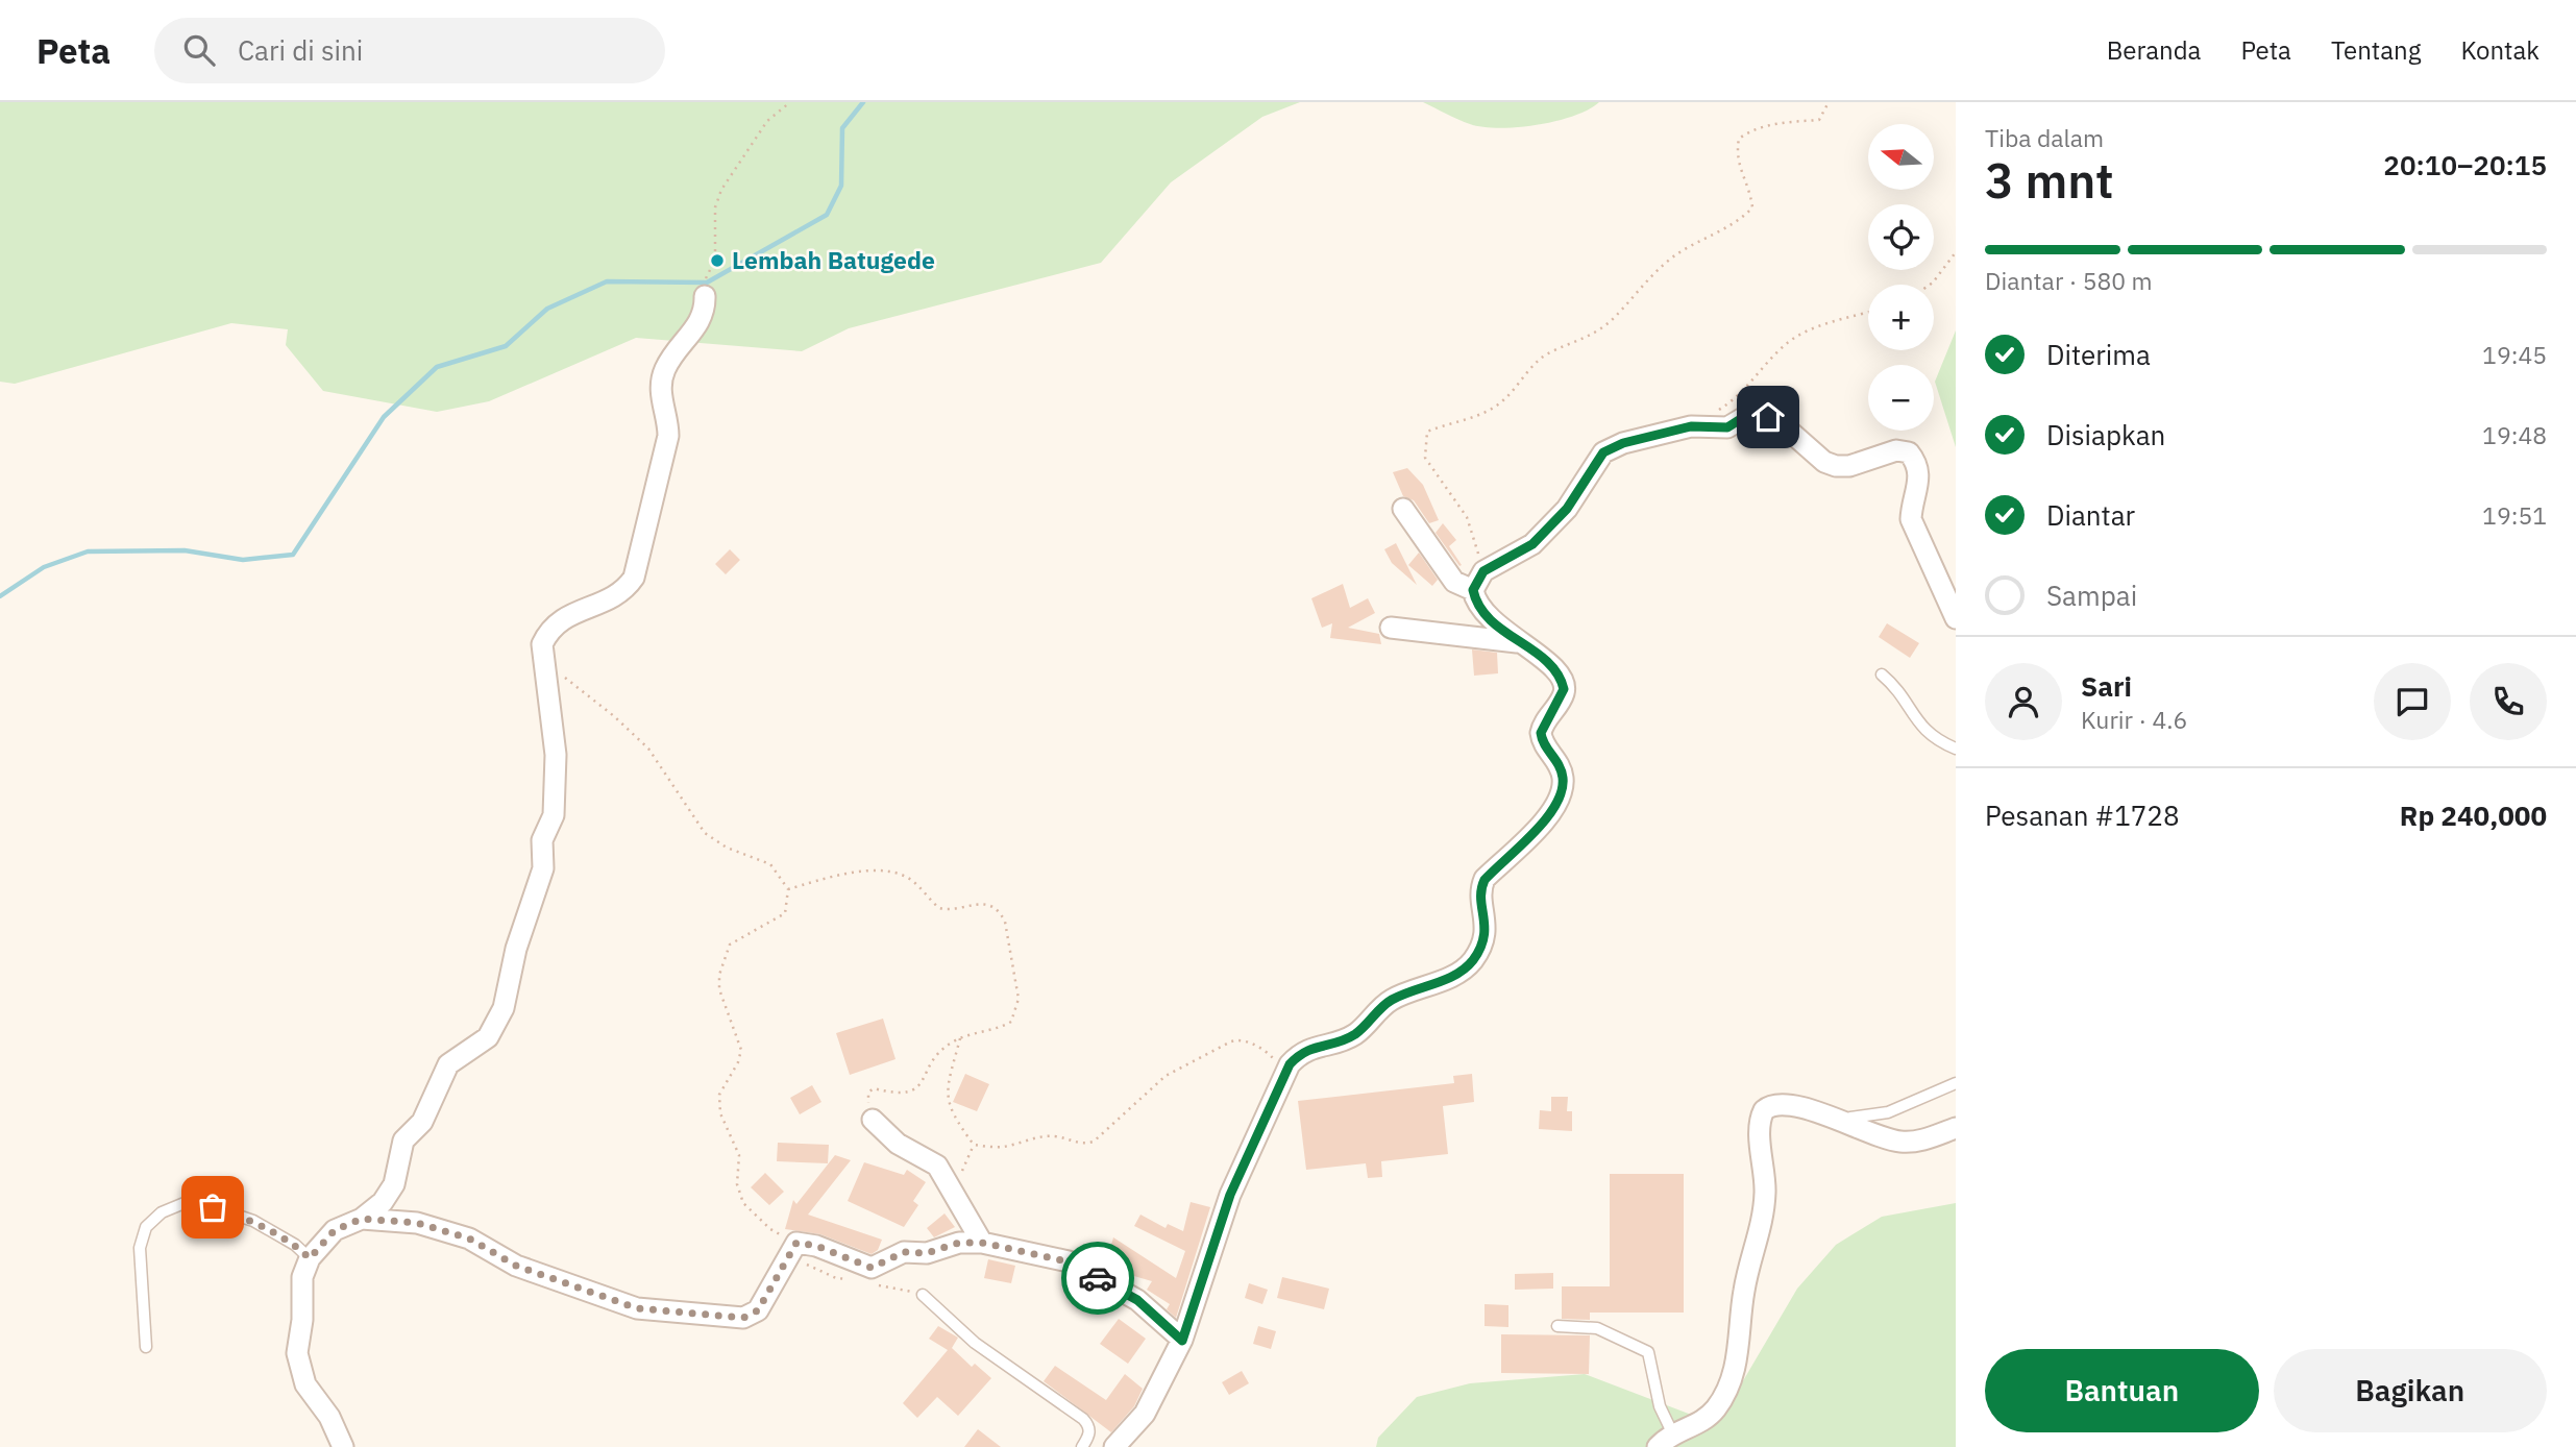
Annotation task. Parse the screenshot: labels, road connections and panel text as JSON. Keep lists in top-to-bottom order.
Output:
{
  "places": ["Lembah Batugede"],
  "north": "left",
  "page": {
    "header": "Peta",
    "search": "Cari di sini",
    "nav": [
      "Beranda",
      "Peta",
      "Tentang",
      "Kontak"
    ],
    "heading": ["3 mnt", "Tiba dalam", "20:10–20:15"],
    "panel": [
      "Sari",
      "Kurir · 4.6",
      "Pesanan #1728",
      "Rp 240,000"
    ],
    "map_buttons": ["+", "−"],
    "bar": "Diantar · 580 m",
    "list": [
      ["Diterima", "19:45"],
      ["Disiapkan", "19:48"],
      ["Diantar", "19:51"],
      "Sampai"
    ],
    "buttons": ["Bantuan", "Bagikan"]
  }
}
